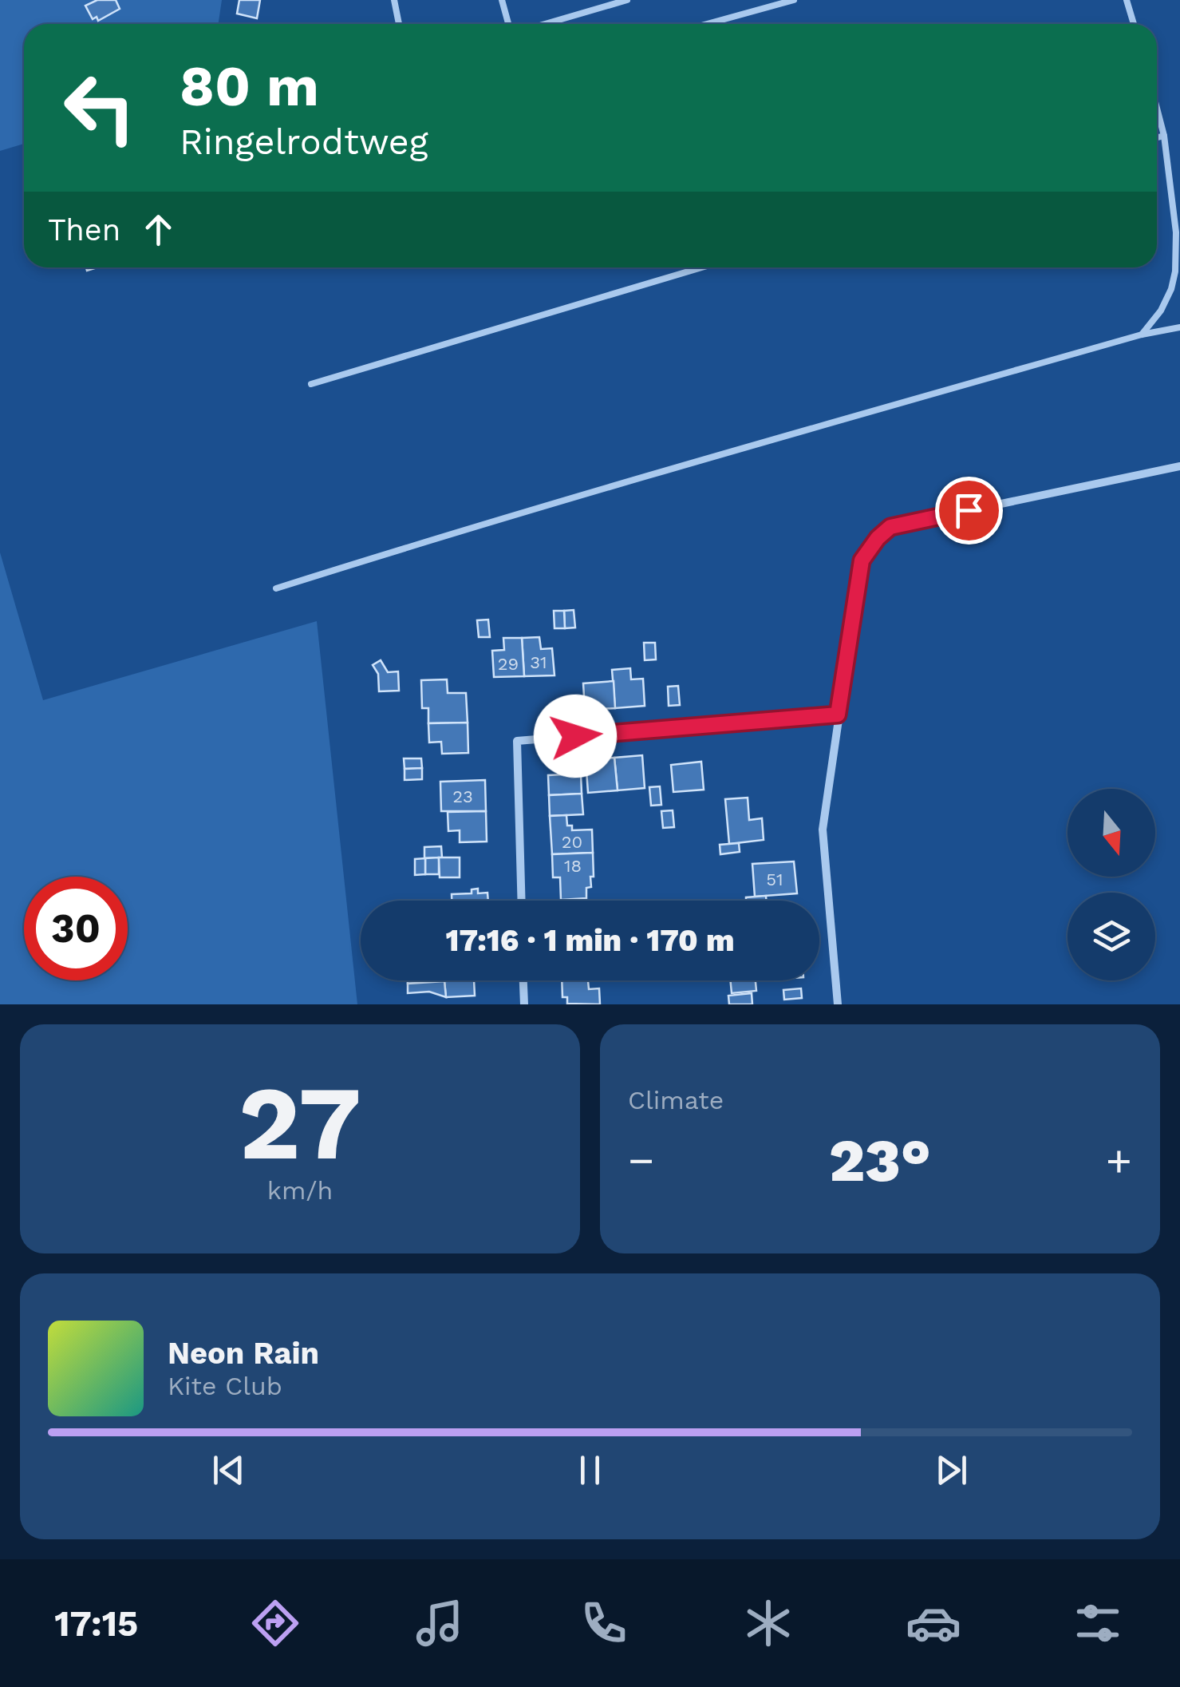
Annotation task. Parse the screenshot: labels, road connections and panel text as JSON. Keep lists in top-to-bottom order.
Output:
{
  "house_numbers": [
    "31",
    "29",
    "23",
    "20",
    "18",
    "51"
  ],
  "north": "bottom",
  "page": {
    "turn": ["80 m", "Ringelrodtweg"],
    "then": "Then",
    "limit": "30",
    "trip": "17:16 · 1 min · 170 m",
    "tile": [
      ["27", "km/h"],
      "Climate"
    ],
    "heat": ["−", "23°", "+"],
    "song": ["Neon Rain", "Kite Club"],
    "tabs": "17:15"
  }
}
